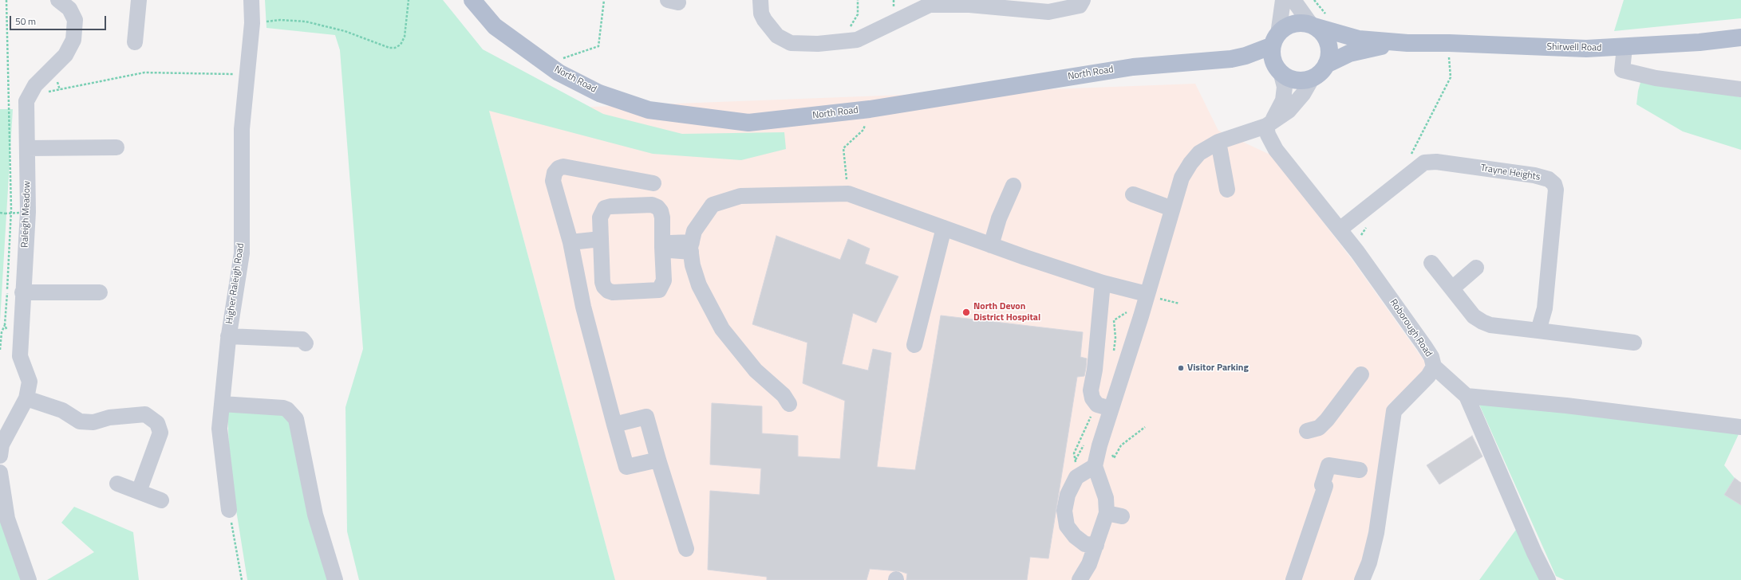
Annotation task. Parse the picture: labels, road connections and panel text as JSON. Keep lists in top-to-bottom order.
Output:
{
  "streets": {
    "main road": ["Shirwell Road", "North Road"],
    "street": [
      "Trayne Heights",
      "Raleigh Meadow",
      "Higher Raleigh Road",
      "Roborough Road"
    ]
  },
  "crossings": [
    ["Shirwell Road", "North Road"],
    ["Trayne Heights", "Roborough Road"]
  ],
  "places": ["North Devon District Hospital", "Visitor Parking"],
  "scale_bar": "50 m"
}
